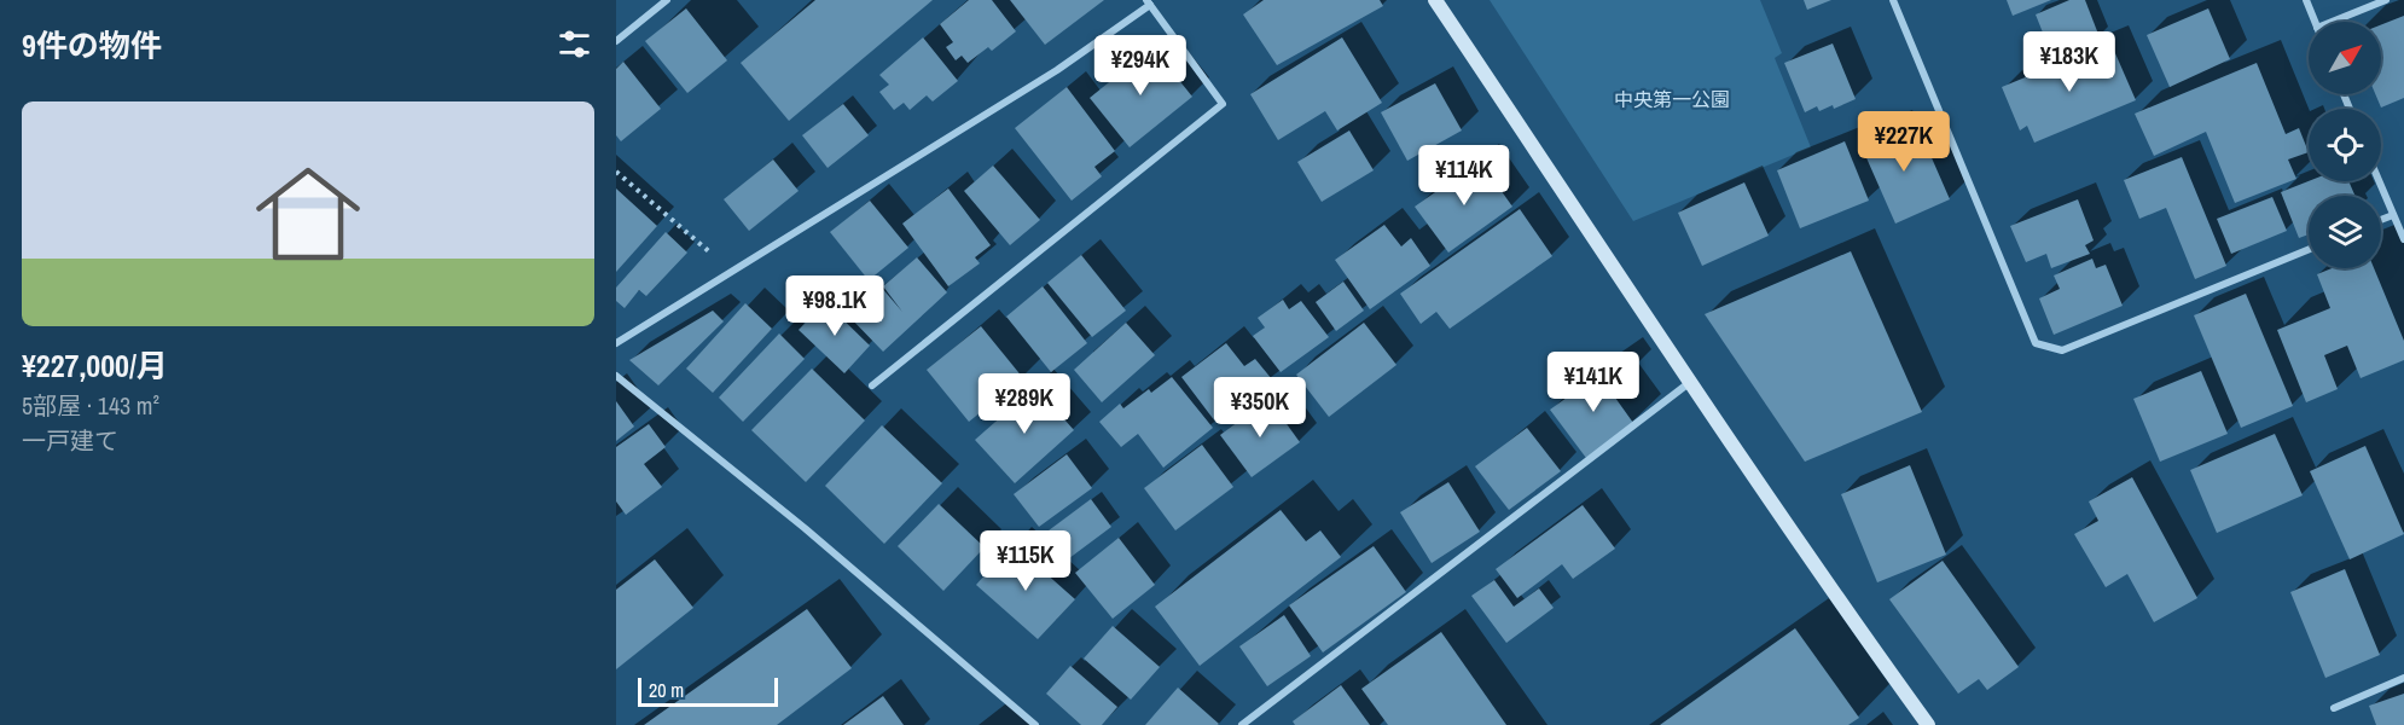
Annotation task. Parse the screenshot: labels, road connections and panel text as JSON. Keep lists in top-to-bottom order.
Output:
{
  "parks": ["中央第一公園"],
  "scale_bar": "20 m",
  "north": "top right",
  "page": {
    "heading": "9件の物件",
    "price": [
      "¥183K",
      "¥294K",
      "¥227K",
      "¥114K",
      "¥98.1K",
      "¥141K",
      "¥289K",
      "¥350K",
      "¥115K"
    ],
    "list": [
      {
        "name": "¥227,000/月",
        "note": "5部屋 · 143 m² · 一戸建て"
      }
    ],
    "scale": "20 m"
  }
}
